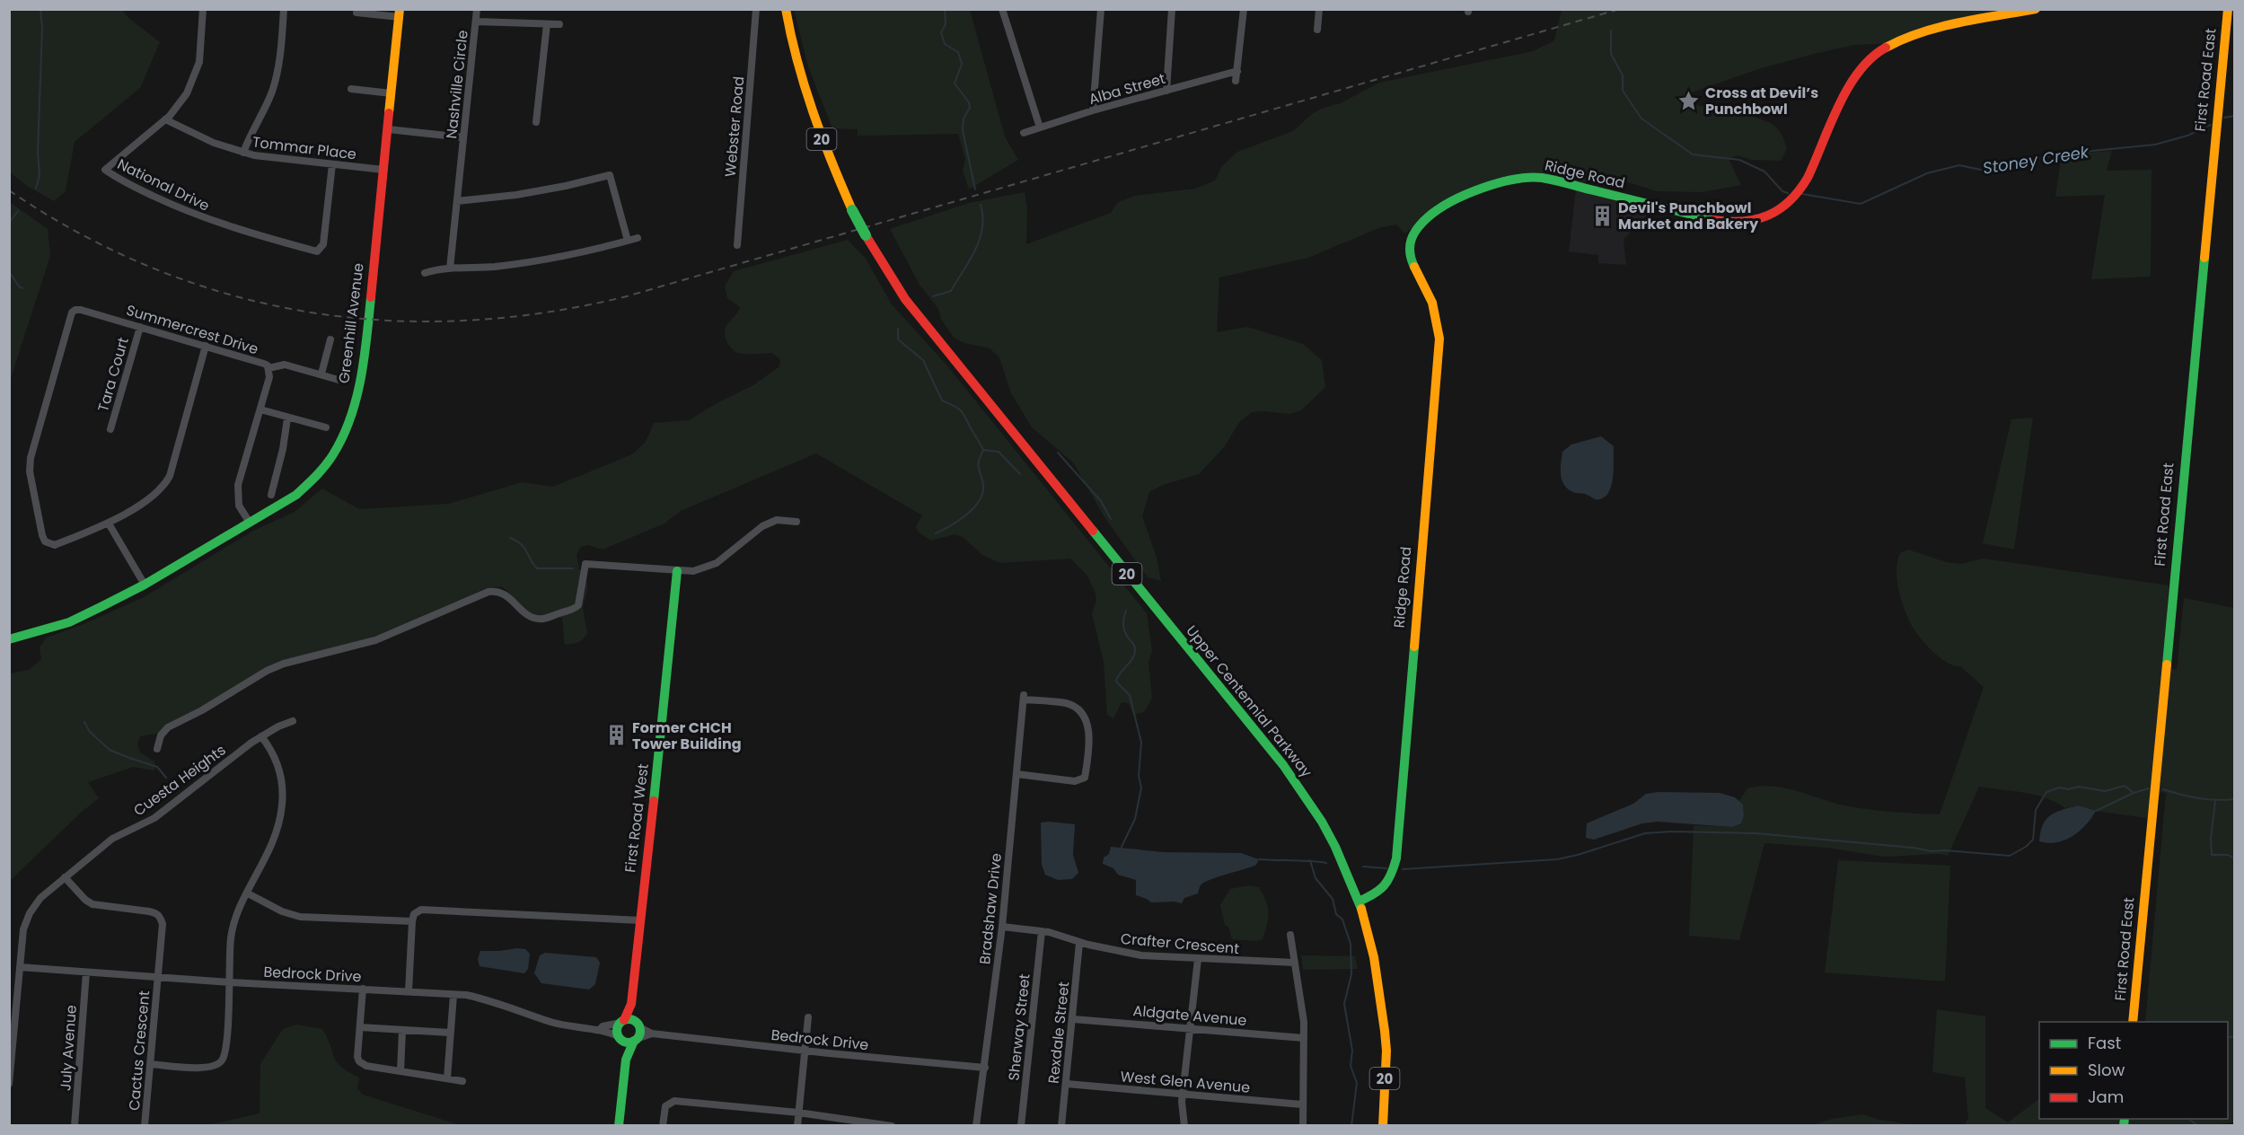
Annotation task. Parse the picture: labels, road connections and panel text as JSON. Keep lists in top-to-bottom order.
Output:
{
  "streets": {
    "main road": [
      "First Road East",
      "20",
      "Ridge Road",
      "Greenhill Avenue",
      "Upper Centennial Parkway",
      "First Road West"
    ],
    "street": [
      "Nashville Circle",
      "Alba Street",
      "Webster Road",
      "Tommar Place",
      "National Drive",
      "Summercrest Drive",
      "Tara Court",
      "Cuesta Heights",
      "Bradshaw Drive",
      "Crafter Crescent",
      "Bedrock Drive",
      "Aldgate Avenue",
      "Sherway Street",
      "Rexdale Street",
      "July Avenue",
      "Cactus Crescent",
      "West Glen Avenue"
    ]
  },
  "crossings": [
    ["Tommar Place", "National Drive"],
    ["Tommar Place", "Greenhill Avenue"],
    ["Ridge Road", "Upper Centennial Parkway"],
    ["Greenhill Avenue", "Summercrest Drive"],
    ["Summercrest Drive", "Tara Court"],
    ["Cuesta Heights", "Bedrock Drive"],
    ["Cuesta Heights", "Cactus Crescent"],
    ["First Road West", "Bedrock Drive"],
    ["Bradshaw Drive", "Crafter Crescent"],
    ["Bradshaw Drive", "Bedrock Drive"],
    ["Crafter Crescent", "Sherway Street"],
    ["Crafter Crescent", "Rexdale Street"],
    ["Bedrock Drive", "July Avenue"],
    ["Bedrock Drive", "Cactus Crescent"],
    ["Aldgate Avenue", "Rexdale Street"],
    ["Rexdale Street", "West Glen Avenue"]
  ],
  "water": ["Stoney Creek"],
  "places": {
    "place": ["Cross at Devil’s Punchbowl"],
    "building": ["Devil's Punchbowl Market and Bakery", "Former CHCH Tower Building"]
  },
  "legend": ["Fast", "Slow", "Jam"]
}
